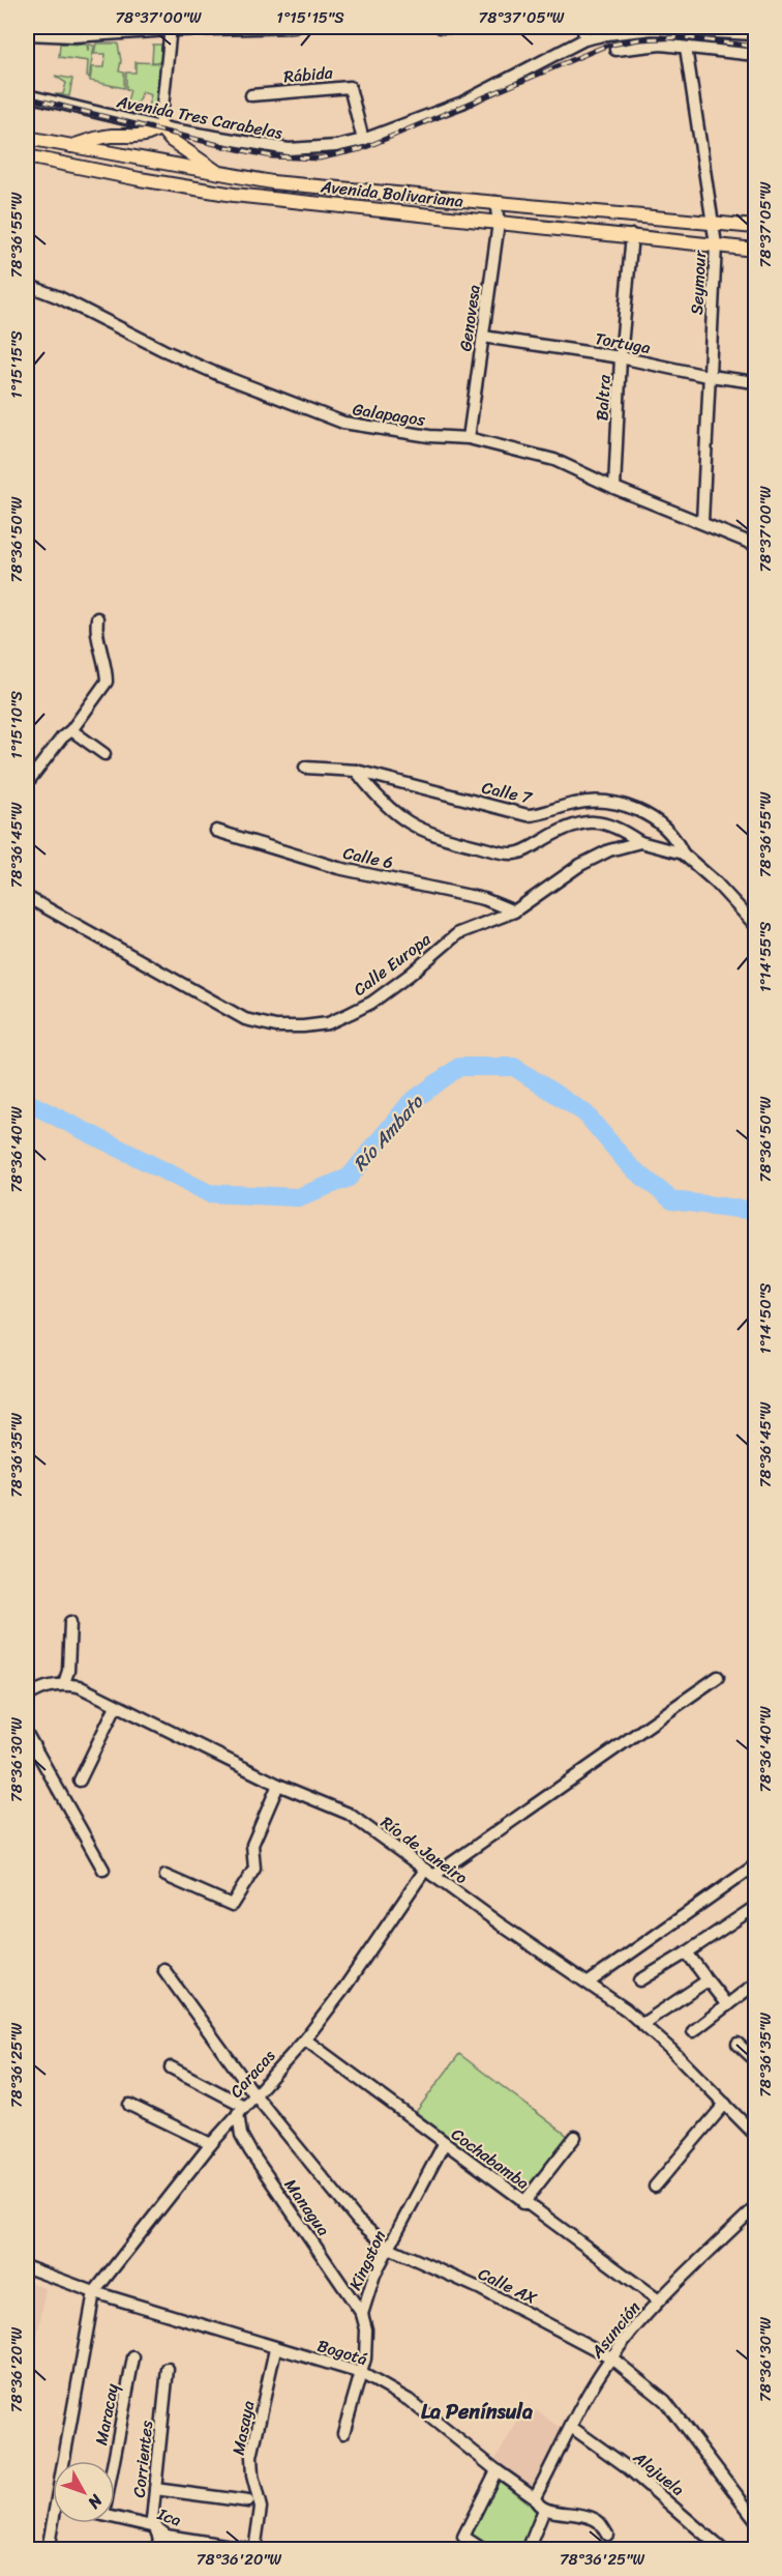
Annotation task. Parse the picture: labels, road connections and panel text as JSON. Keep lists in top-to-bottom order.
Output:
{
  "streets": {
    "main road": ["Avenida Bolivariana"],
    "street": [
      "Rábida",
      "Avenida Tres Carabelas",
      "Seymour",
      "Genovesa",
      "Tortuga",
      "Baltra",
      "Galapagos",
      "Calle 7",
      "Calle 6",
      "Calle Europa",
      "Río de Janeiro",
      "Caracas",
      "Cochabamba",
      "Managua",
      "Kingston",
      "Calle AX",
      "Asunción",
      "Bogotá",
      "Maracay",
      "Masaya",
      "Corrientes",
      "Alajuela",
      "Ica"
    ]
  },
  "crossings": [
    ["Rábida", "Avenida Tres Carabelas"],
    ["Avenida Bolivariana", "Seymour"],
    ["Avenida Bolivariana", "Genovesa"],
    ["Avenida Bolivariana", "Baltra"],
    ["Seymour", "Tortuga"],
    ["Seymour", "Galapagos"],
    ["Genovesa", "Tortuga"],
    ["Genovesa", "Galapagos"],
    ["Tortuga", "Baltra"],
    ["Baltra", "Galapagos"],
    ["Calle 6", "Calle Europa"],
    ["Río de Janeiro", "Caracas"],
    ["Caracas", "Cochabamba"],
    ["Caracas", "Managua"],
    ["Caracas", "Calle AX"],
    ["Caracas", "Bogotá"],
    ["Cochabamba", "Kingston"],
    ["Cochabamba", "Asunción"],
    ["Managua", "Kingston"],
    ["Kingston", "Calle AX"],
    ["Kingston", "Bogotá"],
    ["Calle AX", "Asunción"],
    ["Asunción", "Bogotá"],
    ["Asunción", "Alajuela"],
    ["Bogotá", "Masaya"],
    ["Masaya", "Ica"],
    ["Corrientes", "Ica"]
  ],
  "districts": ["La Península"],
  "water": ["Río Ambato"],
  "north": "bottom right",
  "coordinates": [
    "78°37'00\"W",
    "1°15'15\"S",
    "78°37'05\"W",
    "78°36'55\"W",
    "78°36'50\"W",
    "1°15'10\"S",
    "78°36'45\"W",
    "1°14'55\"S",
    "78°36'40\"W",
    "1°14'50\"S",
    "78°36'35\"W",
    "78°36'30\"W",
    "78°36'25\"W",
    "78°36'20\"W"
  ]
}
